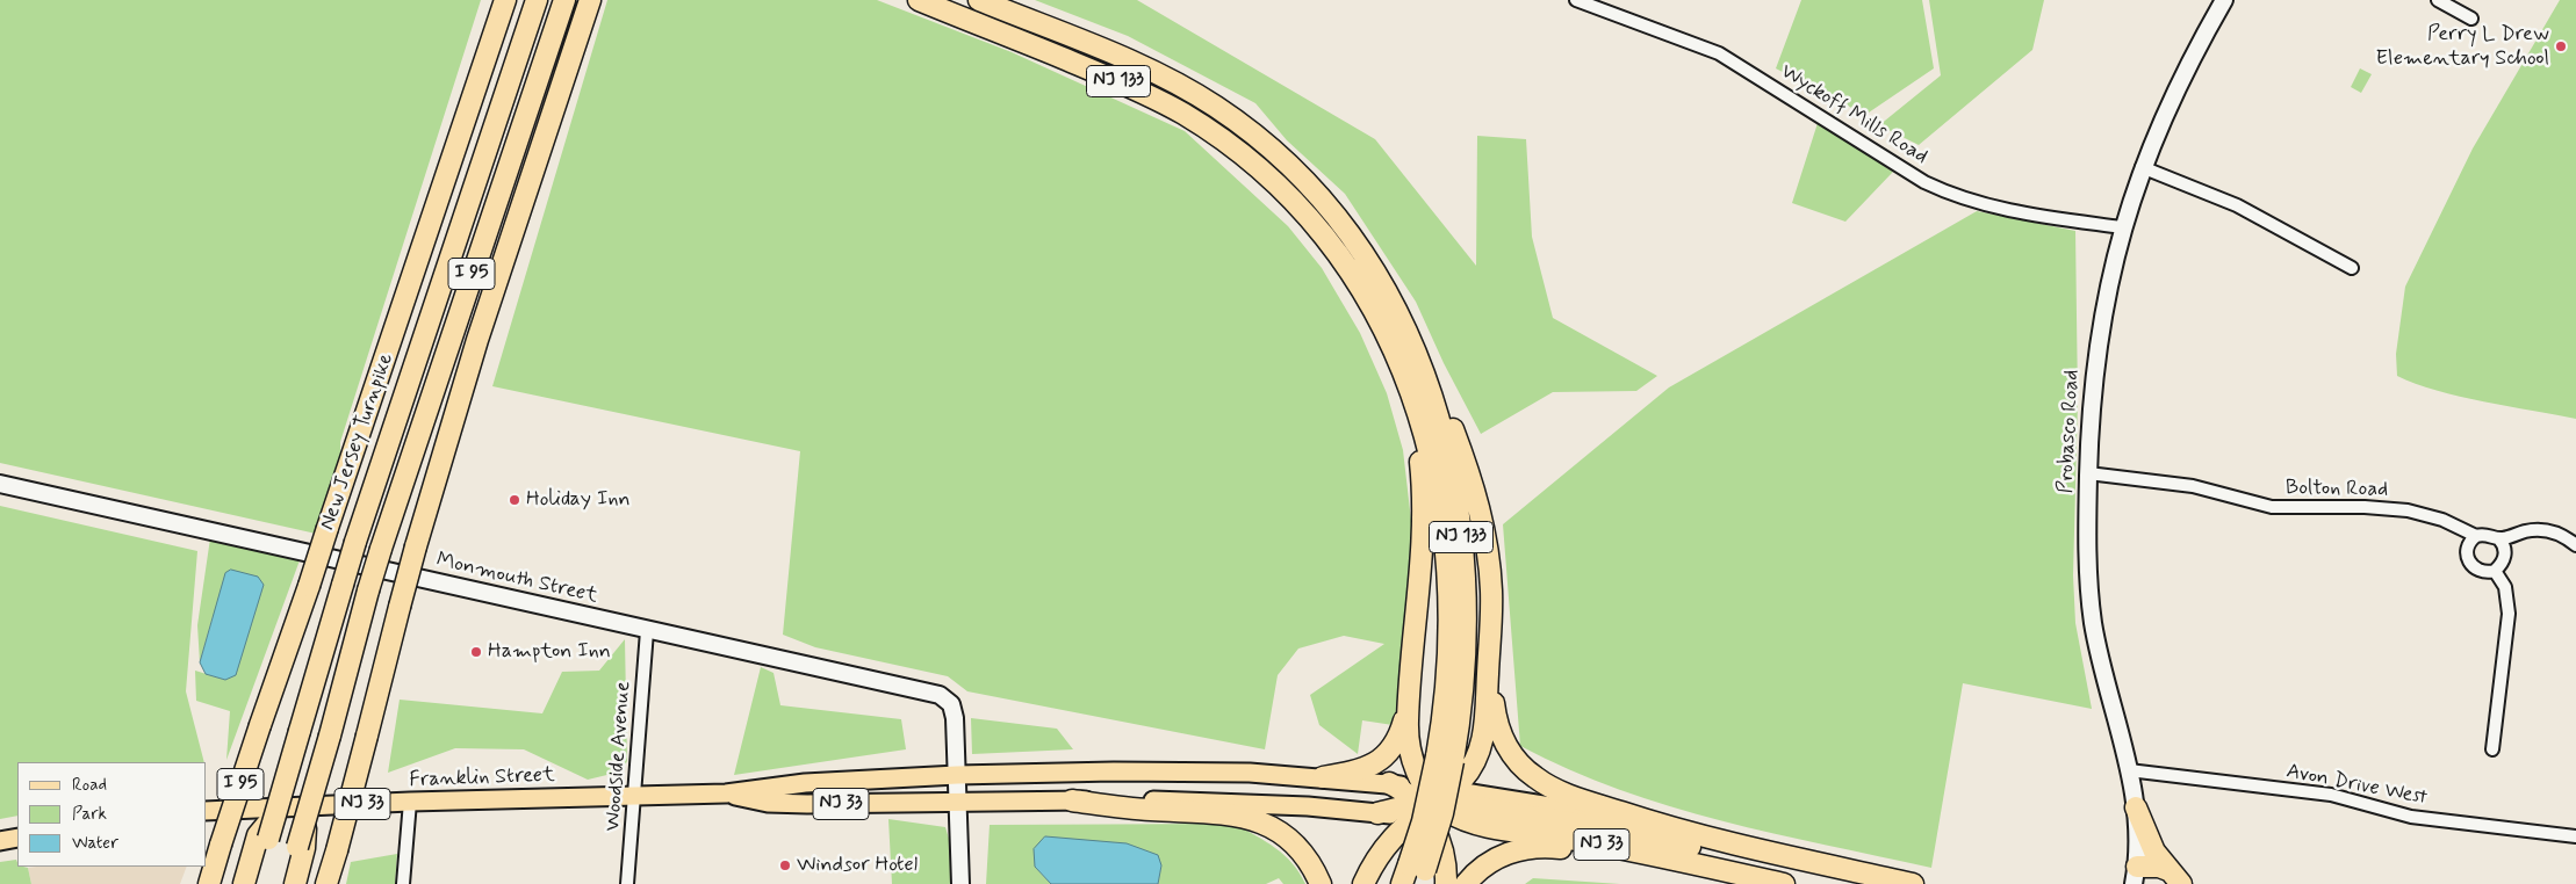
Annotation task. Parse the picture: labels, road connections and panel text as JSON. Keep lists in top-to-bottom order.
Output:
{
  "streets": {
    "highway": [
      "NJ 133",
      "I 95",
      "New Jersey Turnpike",
      "NJ 33"
    ],
    "main road": ["Franklin Street"],
    "street": [
      "Wyckoff Mills Road",
      "Probasco Road",
      "Bolton Road",
      "Monmouth Street",
      "Woodside Avenue",
      "Avon Drive West"
    ]
  },
  "crossings": [
    ["Wyckoff Mills Road", "Probasco Road"],
    ["Probasco Road", "Bolton Road"],
    ["Probasco Road", "Avon Drive West"],
    ["Monmouth Street", "Woodside Avenue"],
    ["Monmouth Street", "NJ 33"],
    ["Woodside Avenue", "Franklin Street"],
    ["Franklin Street", "NJ 33"]
  ],
  "places": [
    "Perry L Drew Elementary School",
    "Holiday Inn",
    "Hampton Inn",
    "Windsor Hotel"
  ],
  "legend": ["Road", "Park", "Water"]
}
